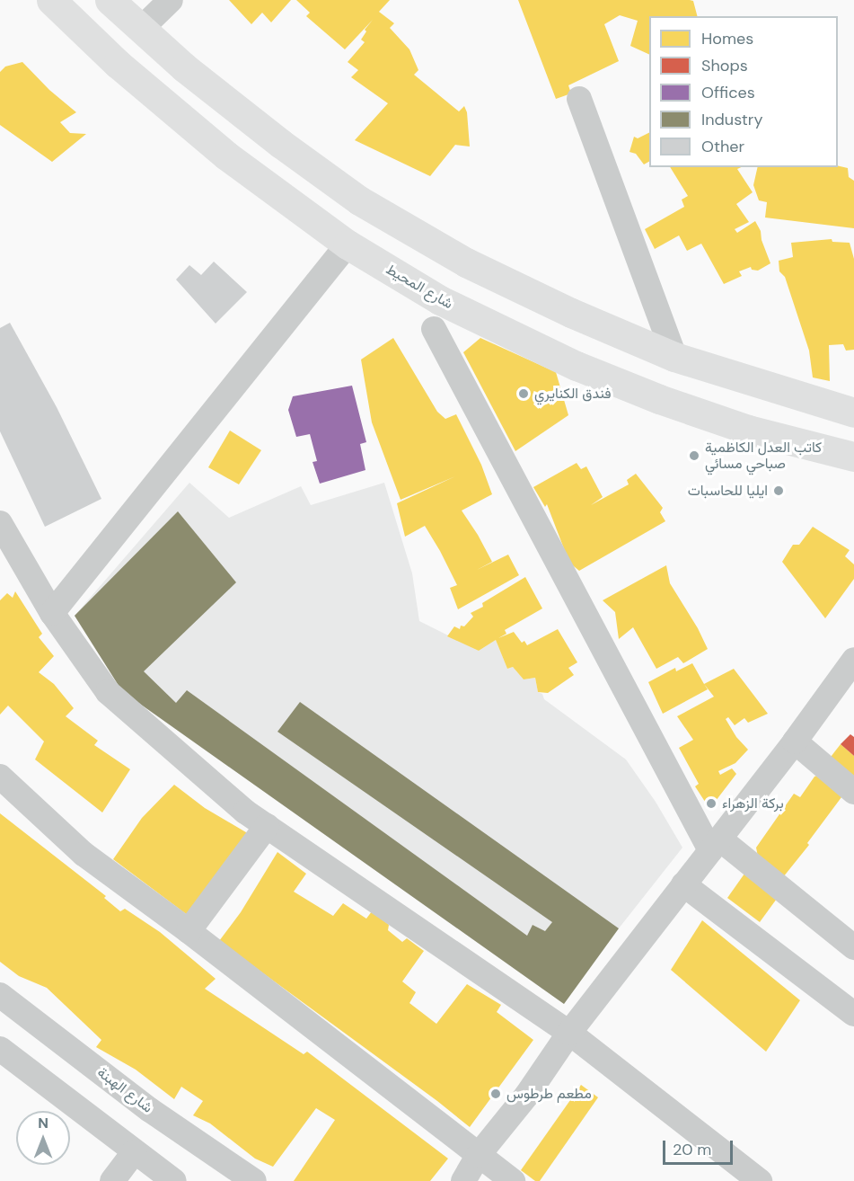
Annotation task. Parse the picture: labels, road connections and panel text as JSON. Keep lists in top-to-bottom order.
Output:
{
  "streets": {
    "main road": ["شارع المحيط"],
    "street": ["شارع الهبنة"]
  },
  "places": [
    "فندق الكنايري",
    "كاتب العدل الكاظمية صباحي مسائي",
    "ايليا للحاسبات",
    "بركة الزهراء",
    "مطعم طرطوس"
  ],
  "legend": [
    "Homes",
    "Shops",
    "Offices",
    "Industry",
    "Other"
  ],
  "scale_bar": "20 m",
  "north": "top"
}
